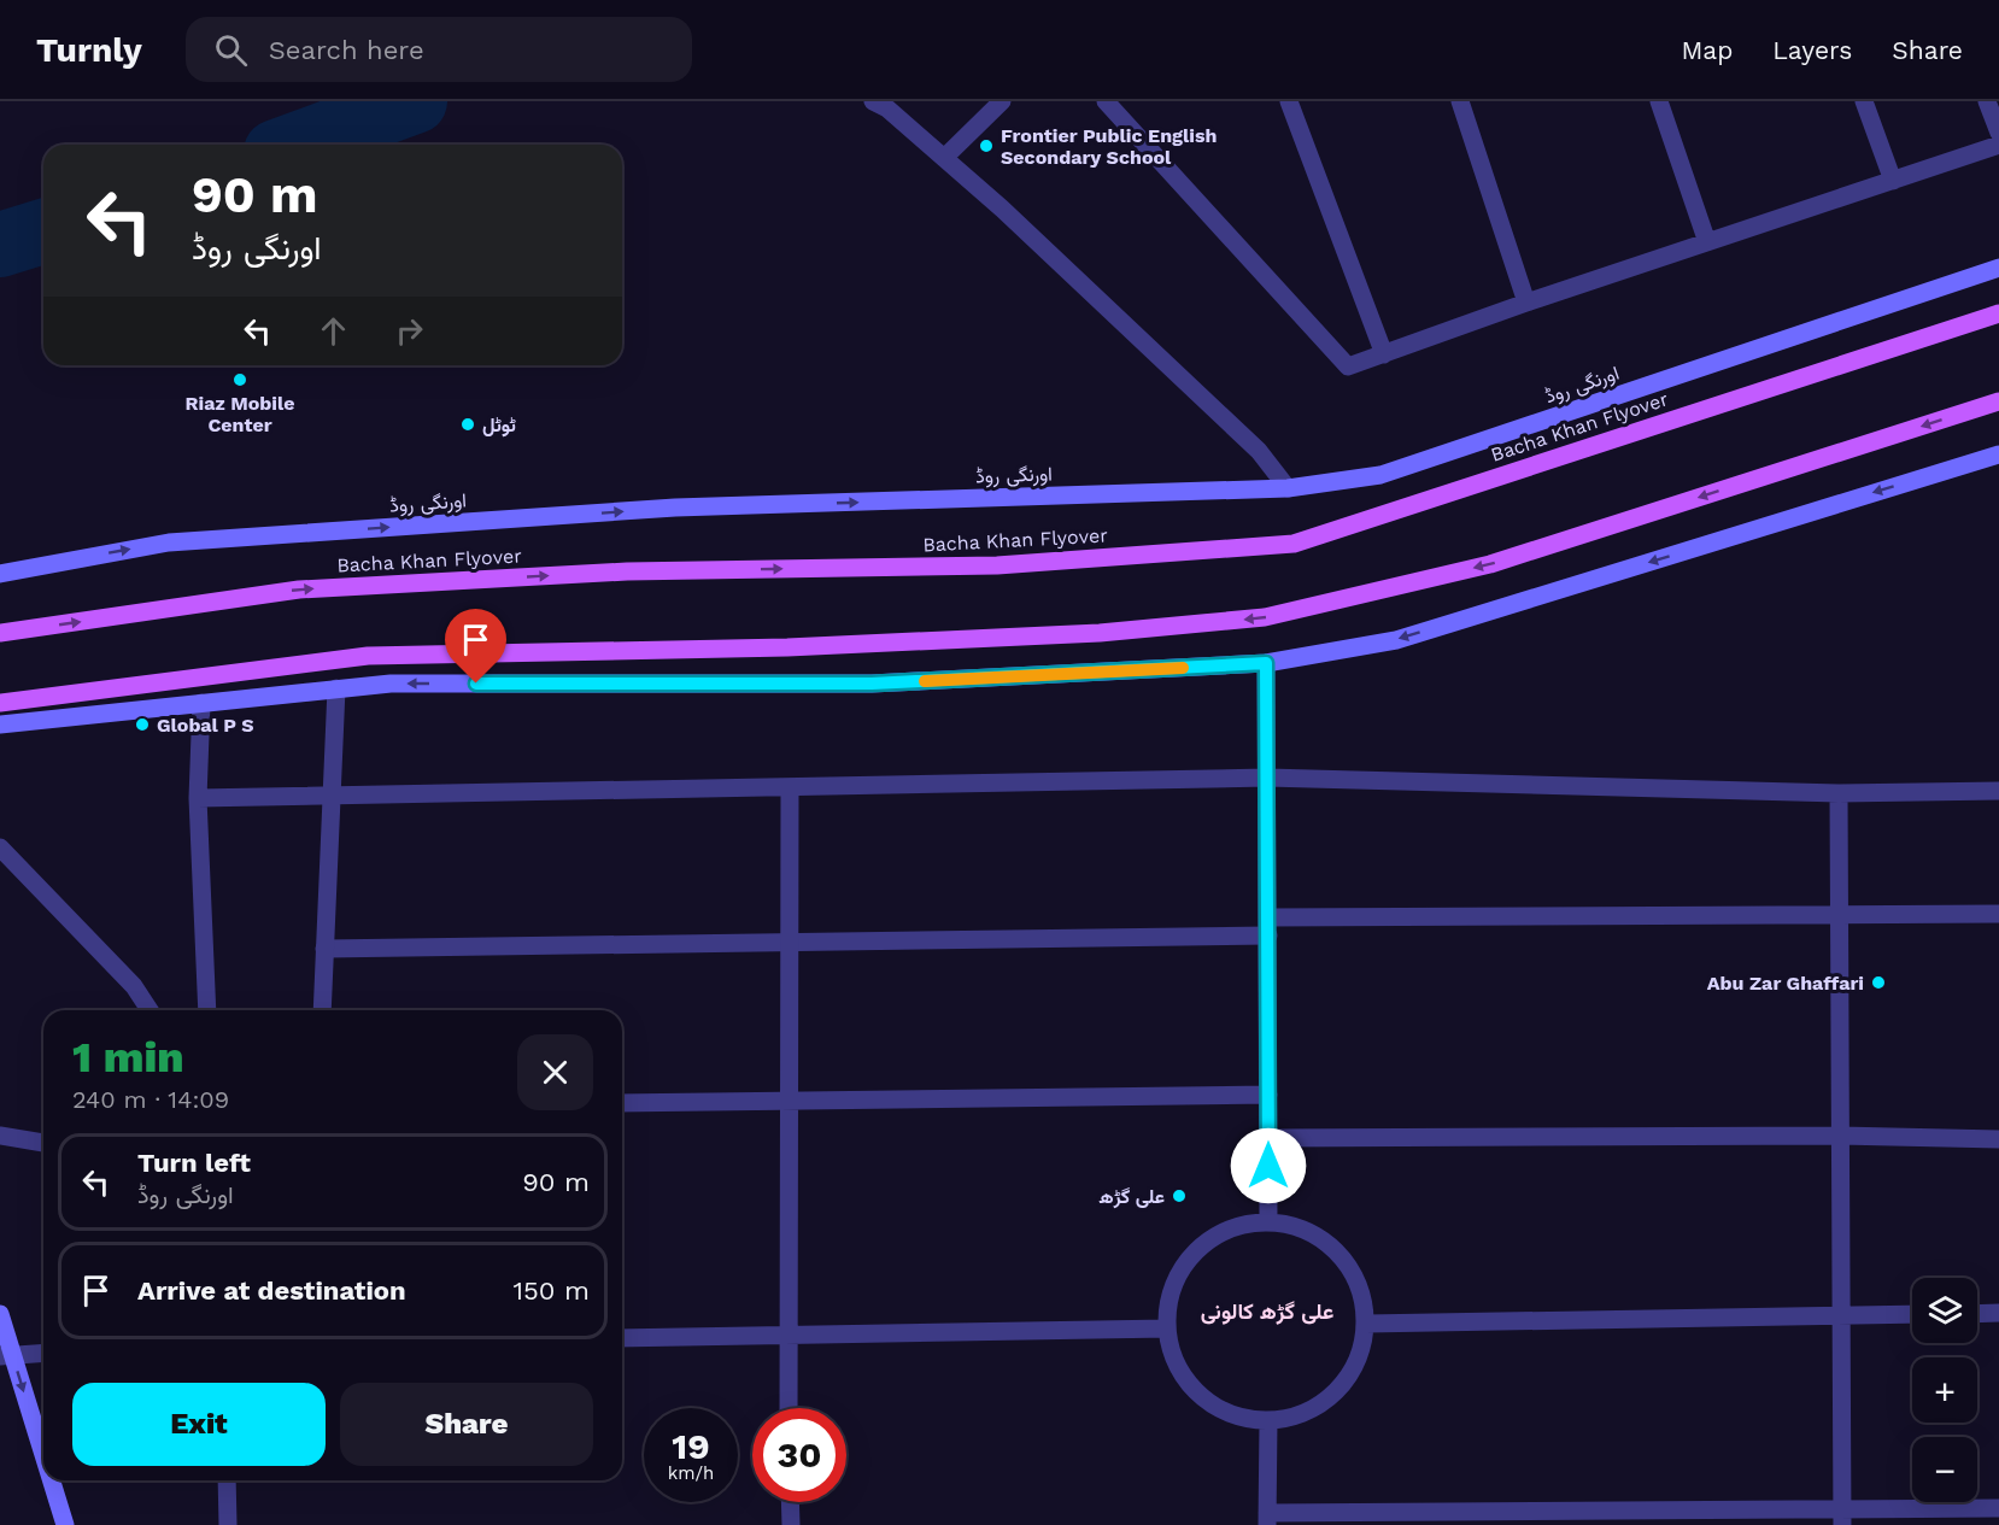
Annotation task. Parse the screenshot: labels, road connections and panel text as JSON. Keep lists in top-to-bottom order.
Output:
{
  "streets": {
    "main road": ["Bacha Khan Flyover"],
    "street": ["اورنگی روڈ"]
  },
  "districts": ["علی گڑھ کالونی"],
  "places": [
    "Frontier Public English Secondary School",
    "Riaz Mobile Center",
    "ٹوٹل",
    "Global P S",
    "Abu Zar Ghaffari",
    "علی گڑھ"
  ],
  "page": {
    "header": "Turnly",
    "search": "Search here",
    "nav": ["Map", "Layers", "Share"],
    "turn": ["90 m", "اورنگی روڈ"],
    "heading": ["1 min", "240 m · 14:09"],
    "list": [
      {
        "name": "Turn left",
        "note": "اورنگی روڈ",
        "value": "90 m"
      },
      {
        "name": "Arrive at destination",
        "value": "150 m"
      }
    ],
    "map_buttons": ["+", "−"],
    "buttons": ["Exit", "Share"],
    "speed": "19 km/h",
    "limit": "30"
  }
}
